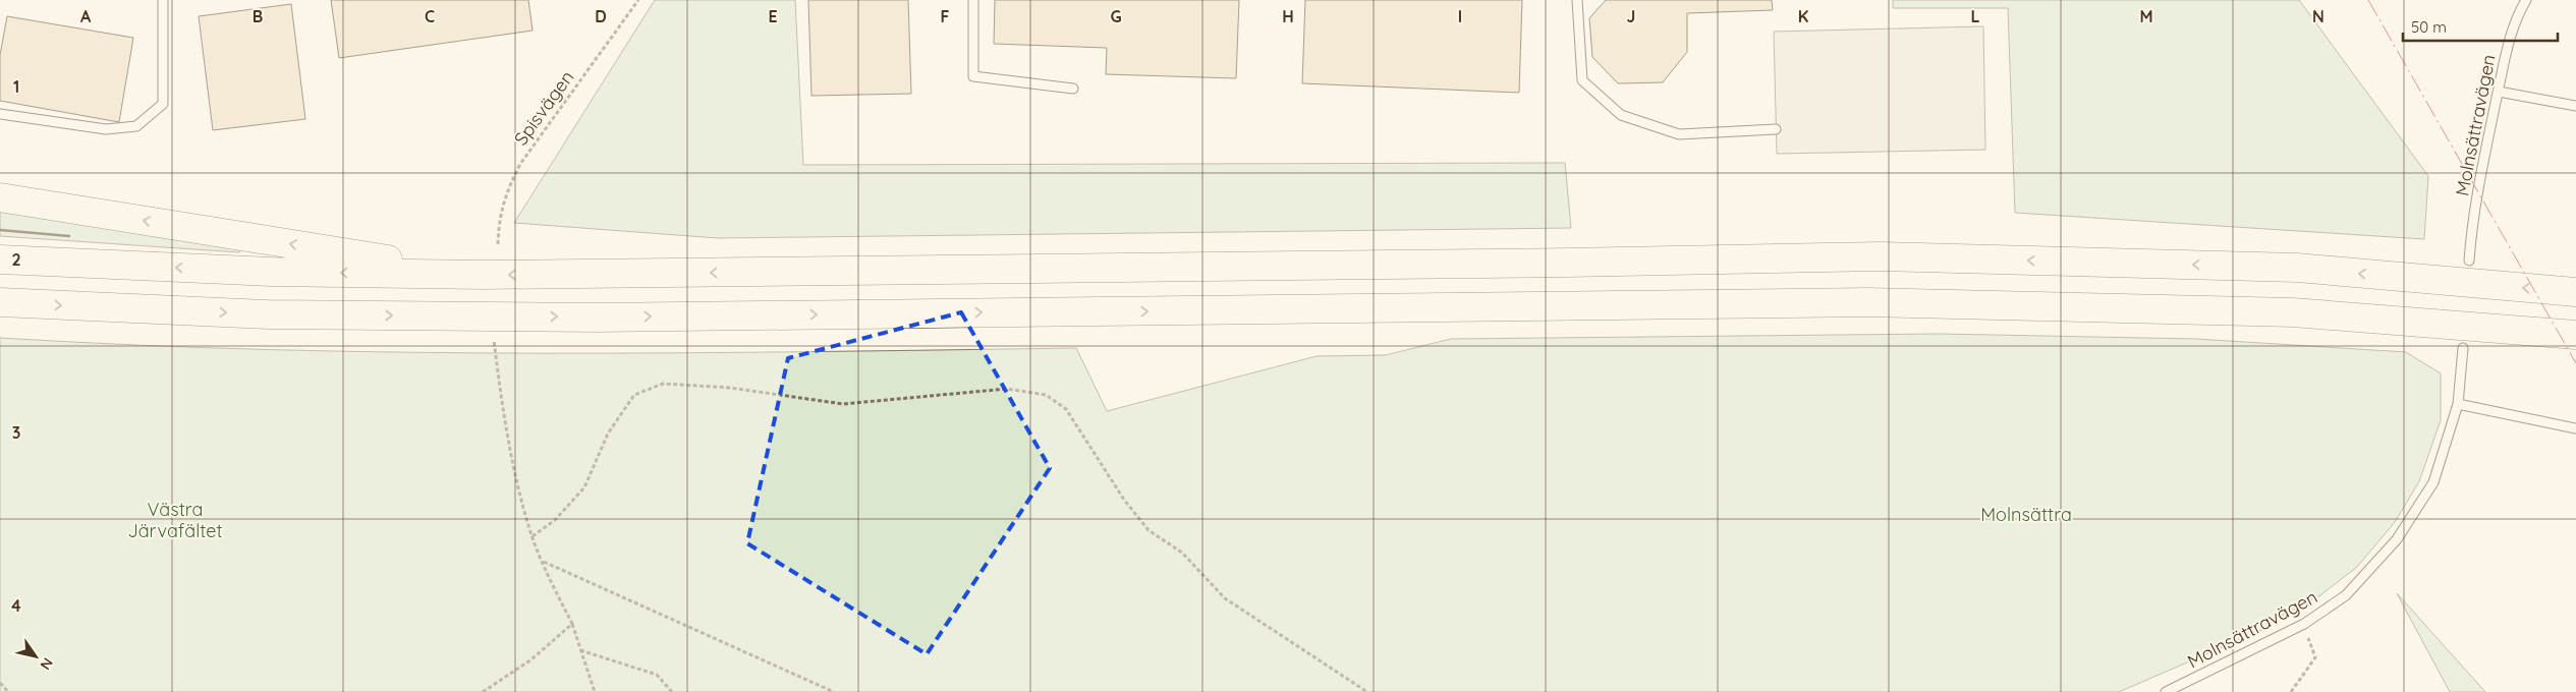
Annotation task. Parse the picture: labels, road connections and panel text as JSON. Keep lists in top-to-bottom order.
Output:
{
  "streets": {
    "lane": ["Molnsättravägen"],
    "path": ["Spisvägen"]
  },
  "parks": ["Västra Järvafältet", "Molnsättra"],
  "scale_bar": "50 m",
  "north": "bottom right",
  "grid": {
    "columns": [
      "A",
      "B",
      "C",
      "D",
      "E",
      "F",
      "G",
      "H",
      "I",
      "J",
      "K",
      "L",
      "M",
      "N"
    ],
    "rows": [
      "1",
      "2",
      "3",
      "4"
    ]
  }
}
